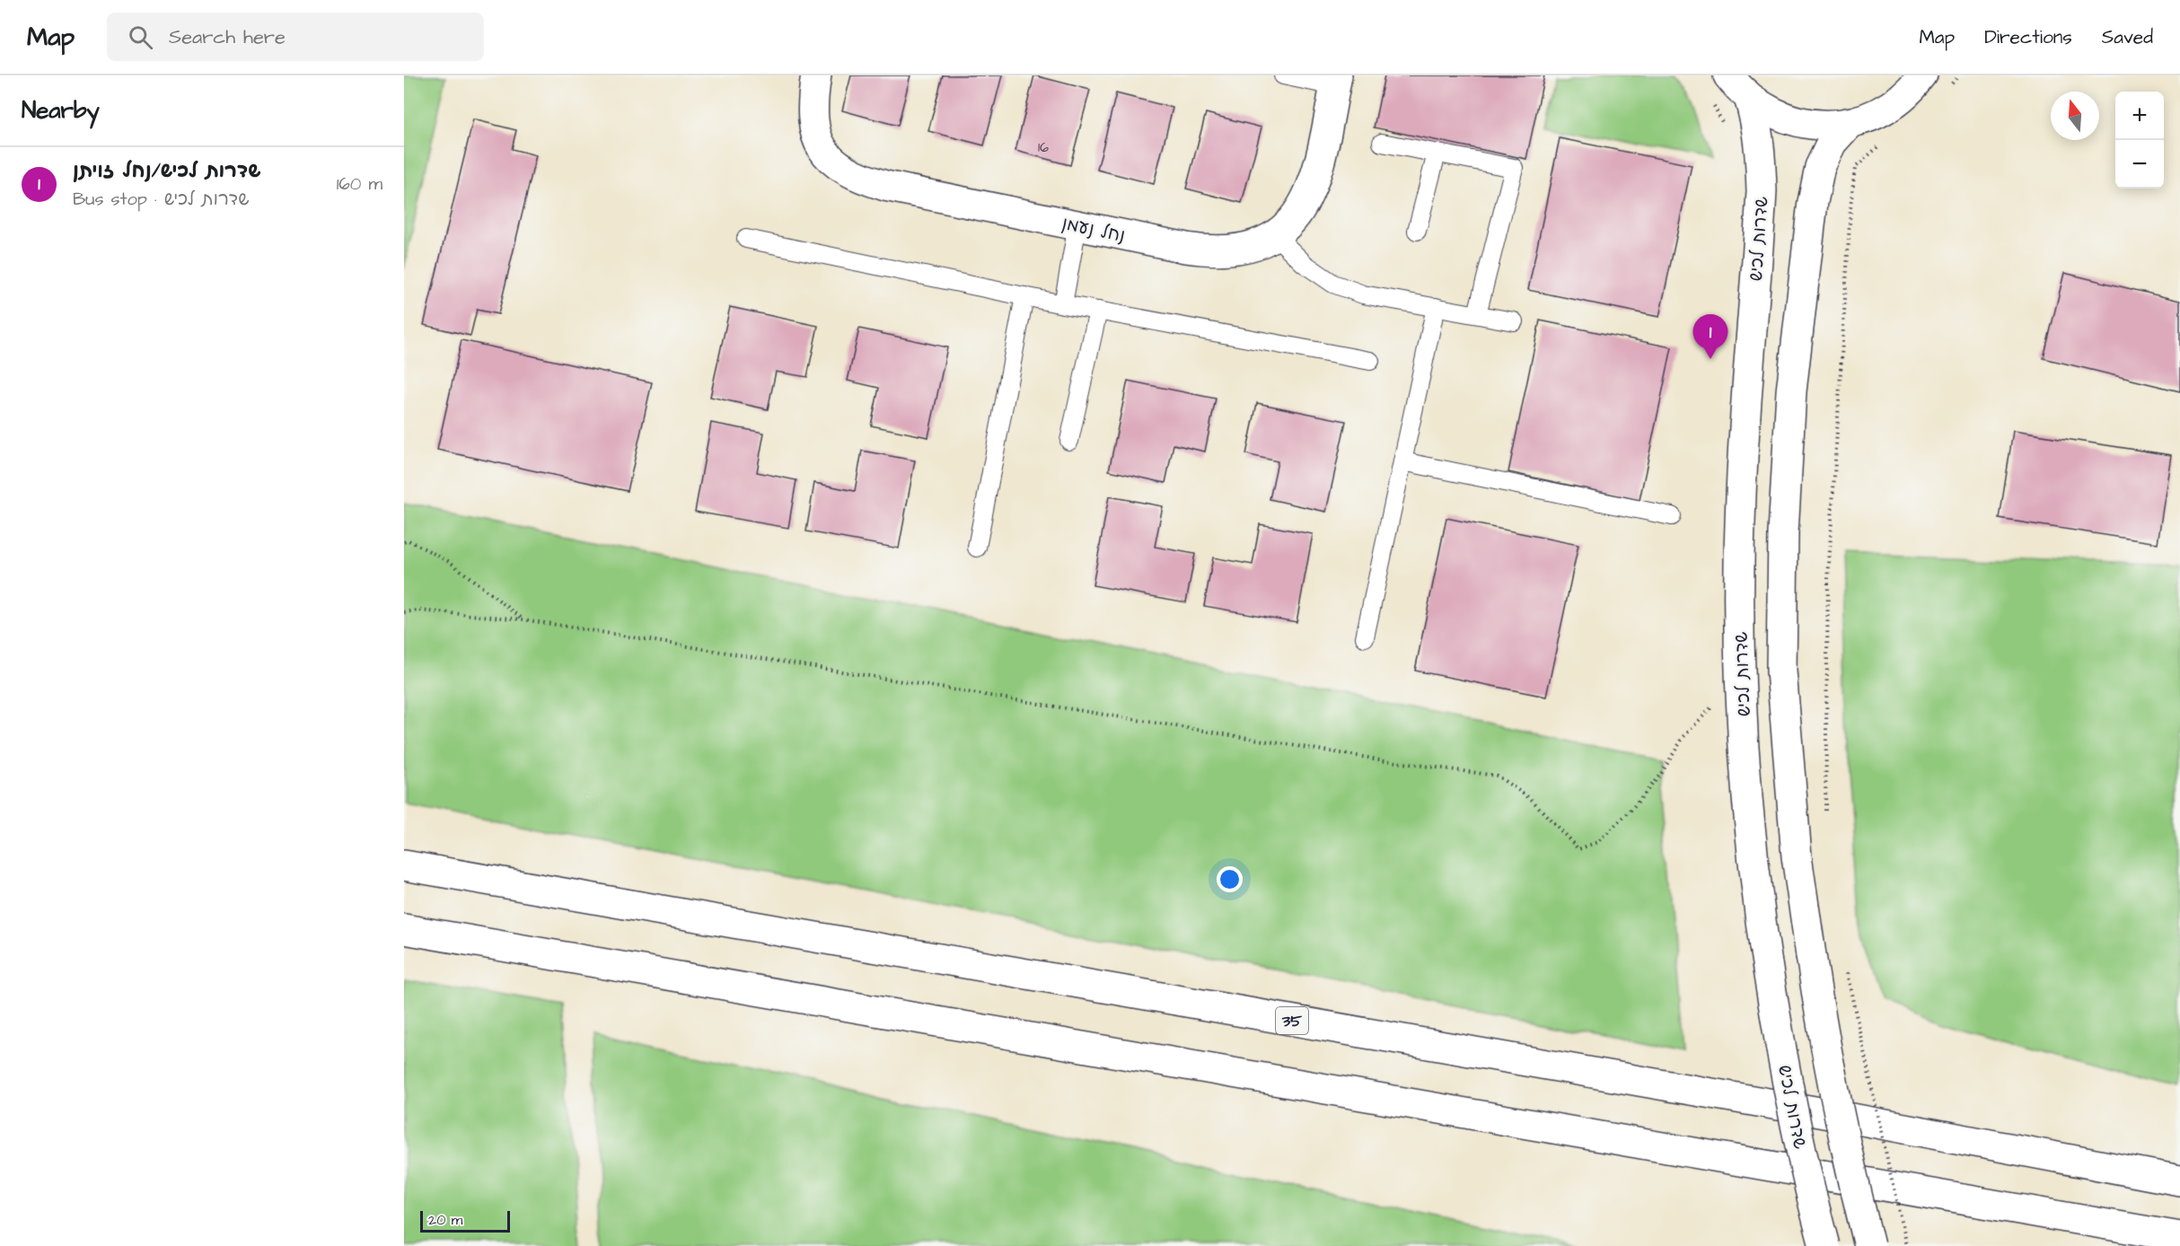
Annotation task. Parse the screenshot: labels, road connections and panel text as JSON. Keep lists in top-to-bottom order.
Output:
{
  "streets": {
    "main road": ["נחל נעמן", "שדרות לכיש", "35"]
  },
  "house_numbers": ["16"],
  "scale_bar": "20 m",
  "north": "top",
  "page": {
    "header": "Map",
    "search": "Search here",
    "nav": ["Map", "Directions", "Saved"],
    "heading": "Nearby",
    "map_buttons": ["+", "−"],
    "list": [
      {
        "mark": "1",
        "name": "שדרות לכיש/נחל זויתן",
        "note": "Bus stop · שדרות לכיש",
        "value": "160 m"
      }
    ],
    "pins": "1",
    "scale": "20 m"
  }
}
